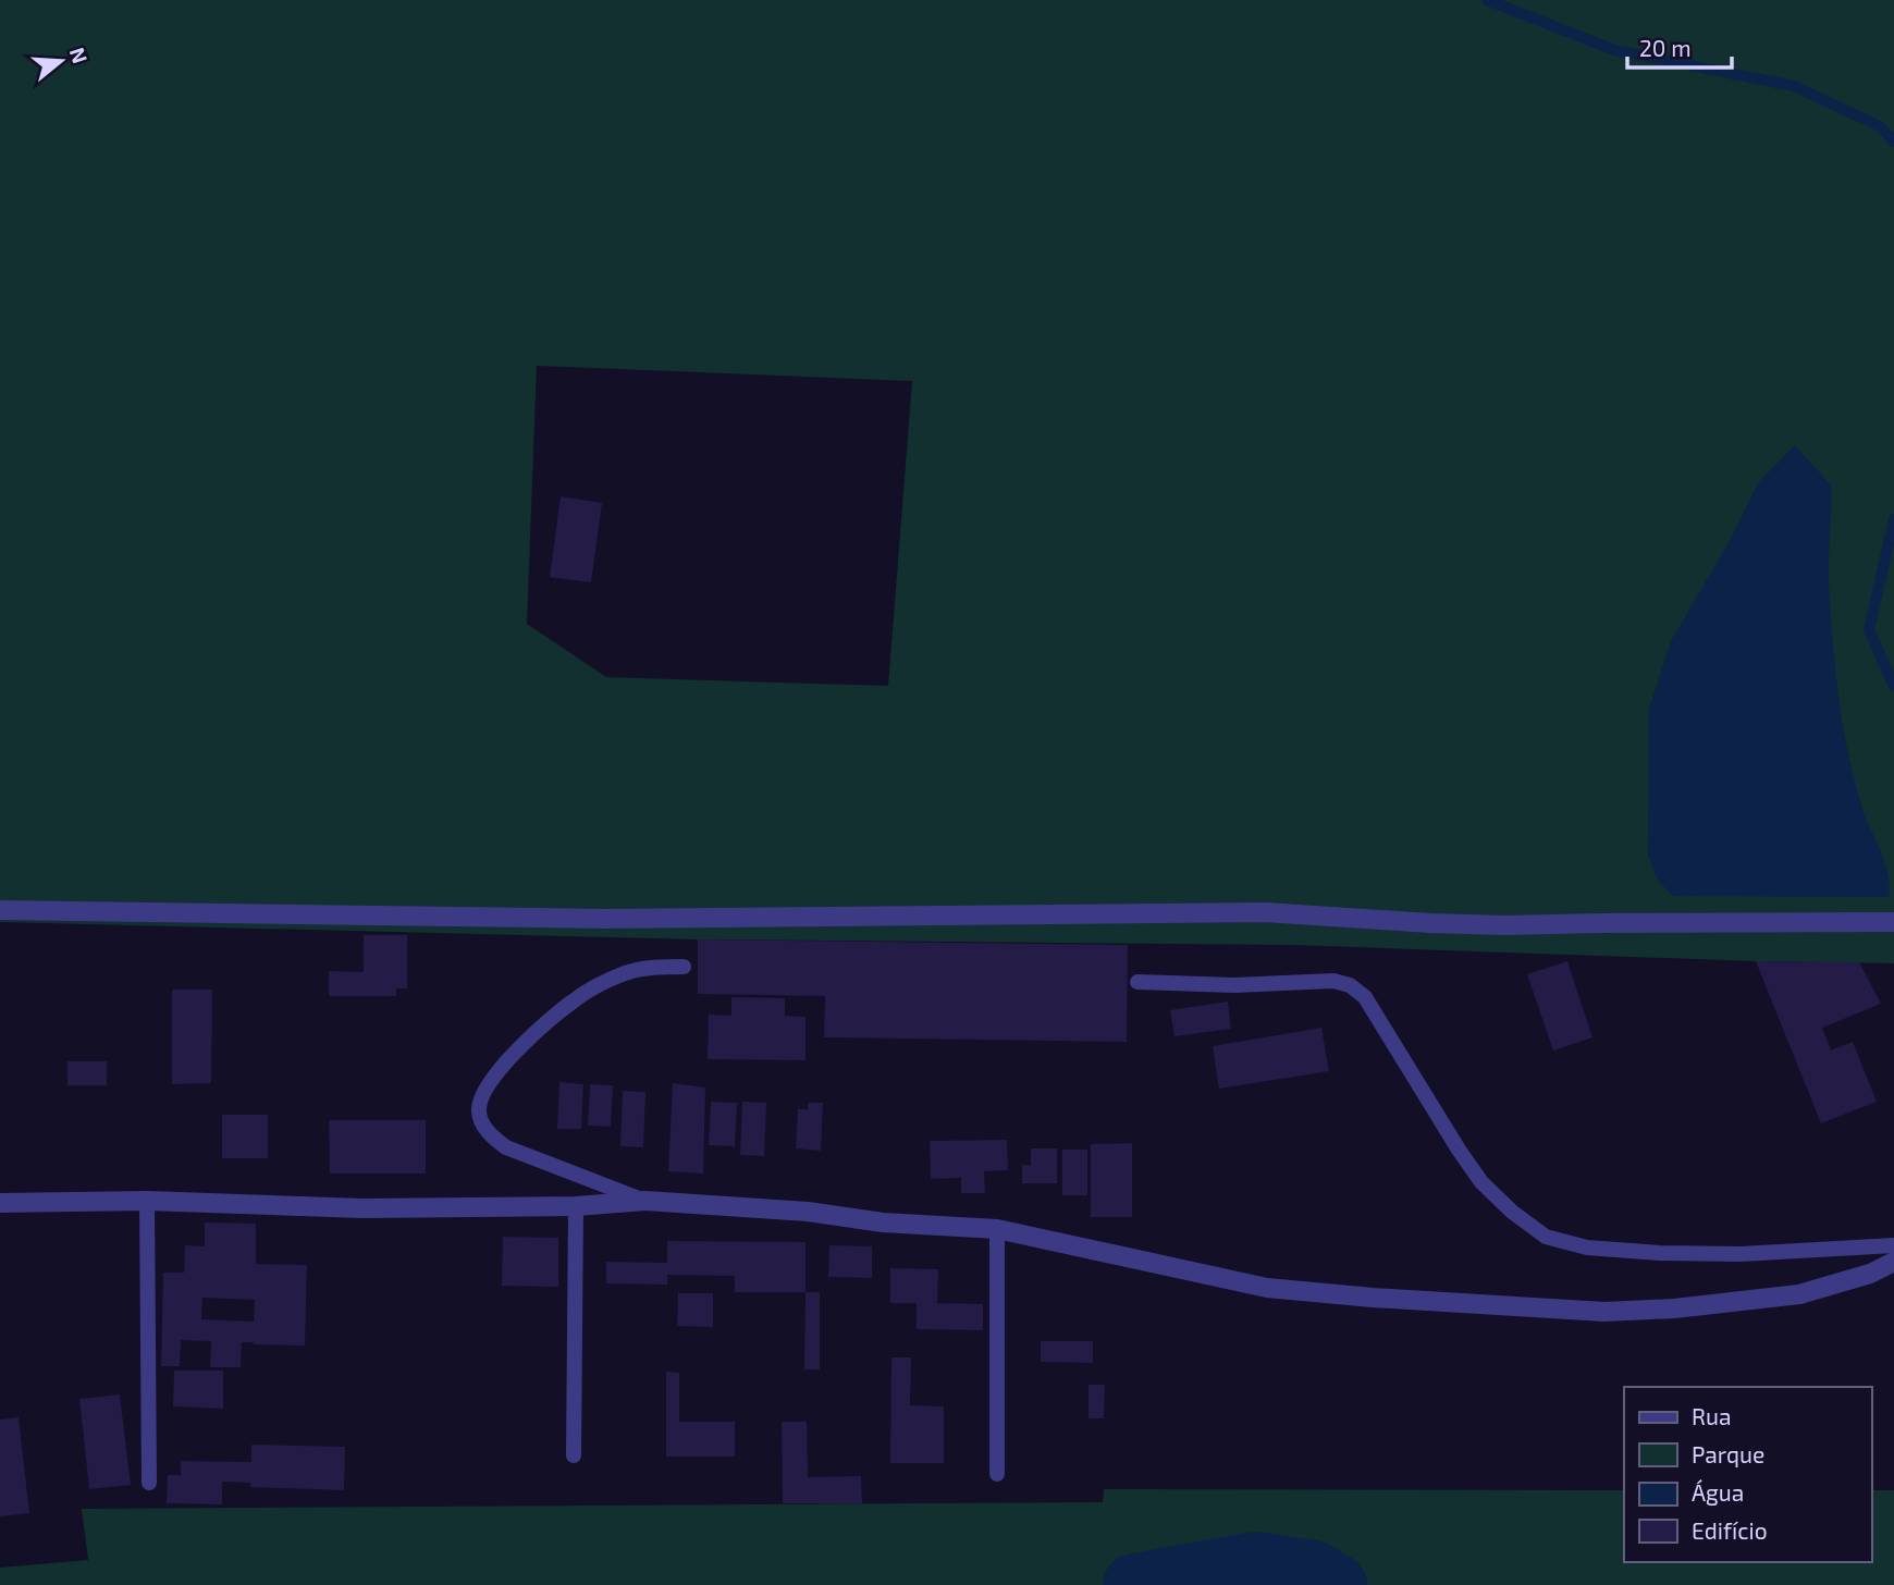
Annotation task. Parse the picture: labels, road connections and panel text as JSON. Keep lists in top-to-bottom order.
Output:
{
  "legend": [
    "Rua",
    "Parque",
    "Água",
    "Edifício"
  ],
  "scale_bar": "20 m",
  "north": "right"
}
